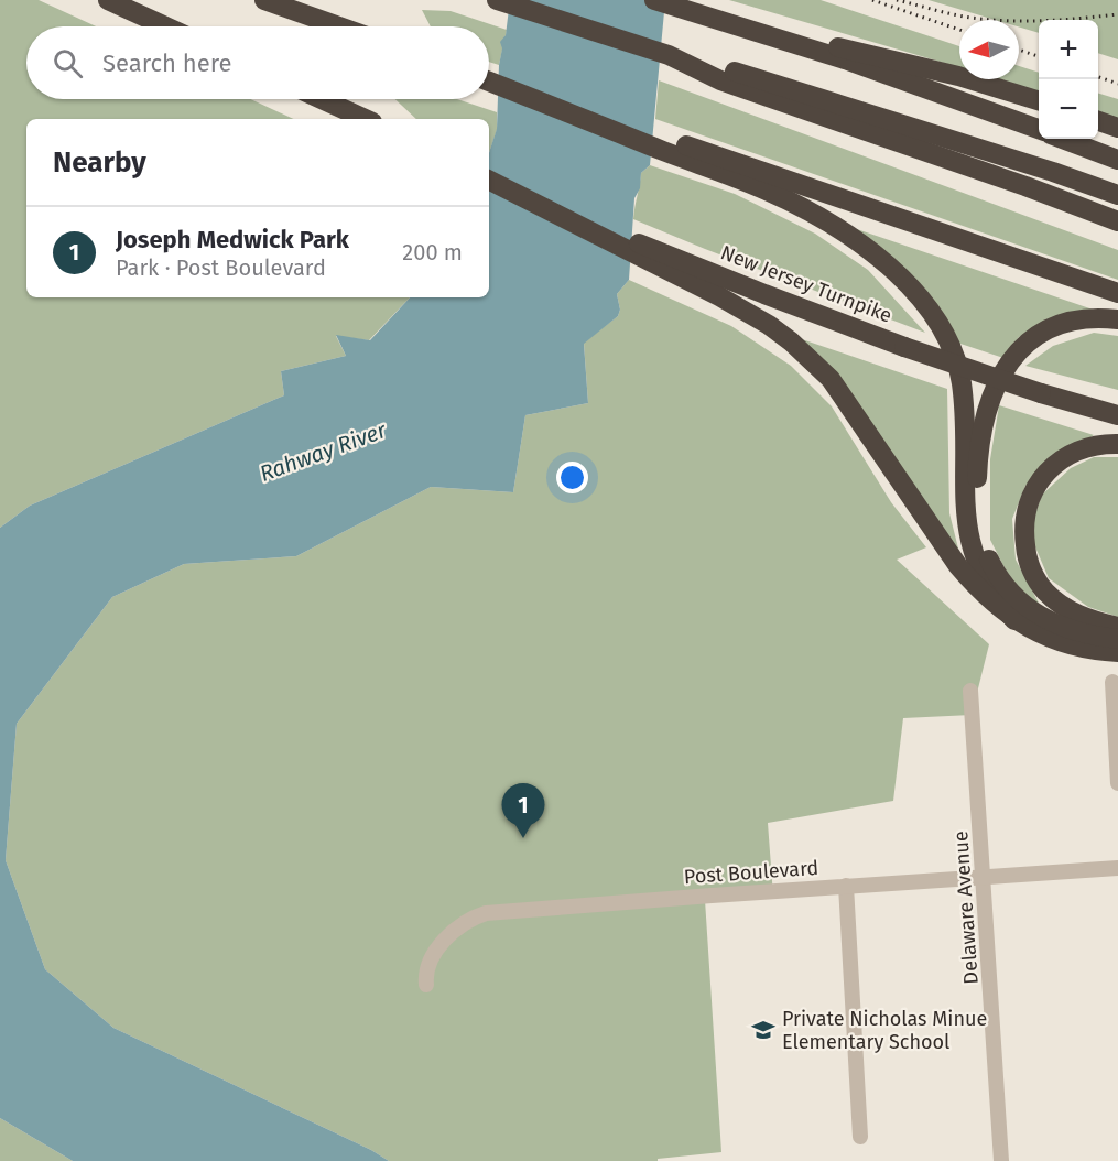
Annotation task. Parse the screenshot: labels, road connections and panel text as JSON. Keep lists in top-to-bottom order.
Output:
{
  "streets": {
    "highway": ["New Jersey Turnpike"],
    "street": ["Post Boulevard", "Delaware Avenue"]
  },
  "crossings": [
    ["Post Boulevard", "Delaware Avenue"]
  ],
  "water": ["Rahway River"],
  "places": {
    "school or university": ["Private Nicholas Minue Elementary School"]
  },
  "north": "left",
  "page": {
    "map_buttons": ["+", "−"],
    "search": "Search here",
    "heading": "Nearby",
    "list": [
      {
        "mark": "1",
        "name": "Joseph Medwick Park",
        "note": "Park · Post Boulevard",
        "value": "200 m"
      }
    ],
    "pins": "1"
  }
}
